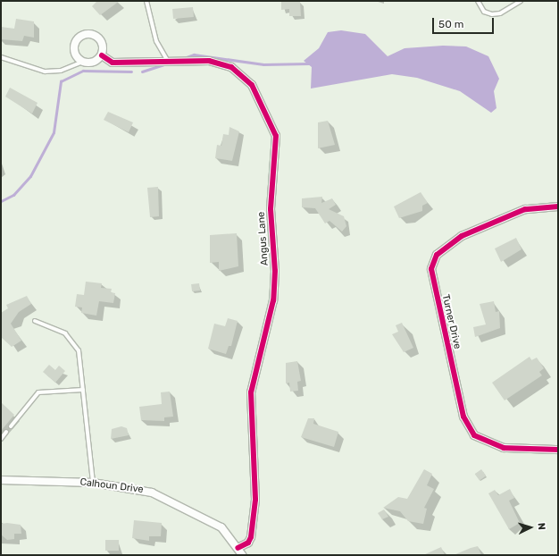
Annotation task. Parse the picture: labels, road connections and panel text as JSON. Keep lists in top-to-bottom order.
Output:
{
  "streets": {
    "street": ["Angus Lane", "Turner Drive", "Calhoun Drive"]
  },
  "crossings": [
    ["Angus Lane", "Calhoun Drive"]
  ],
  "scale_bar": "50 m",
  "north": "right"
}
